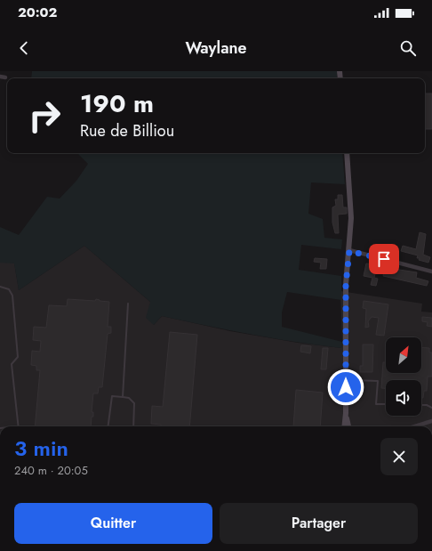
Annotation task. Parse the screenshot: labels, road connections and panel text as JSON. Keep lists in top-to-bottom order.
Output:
{
  "north": "top right",
  "page": {
    "status": "20:02",
    "header": "Waylane",
    "turn": ["190 m", "Rue de Billiou"],
    "heading": ["3 min", "240 m · 20:05"],
    "buttons": ["Quitter", "Partager"]
  }
}
